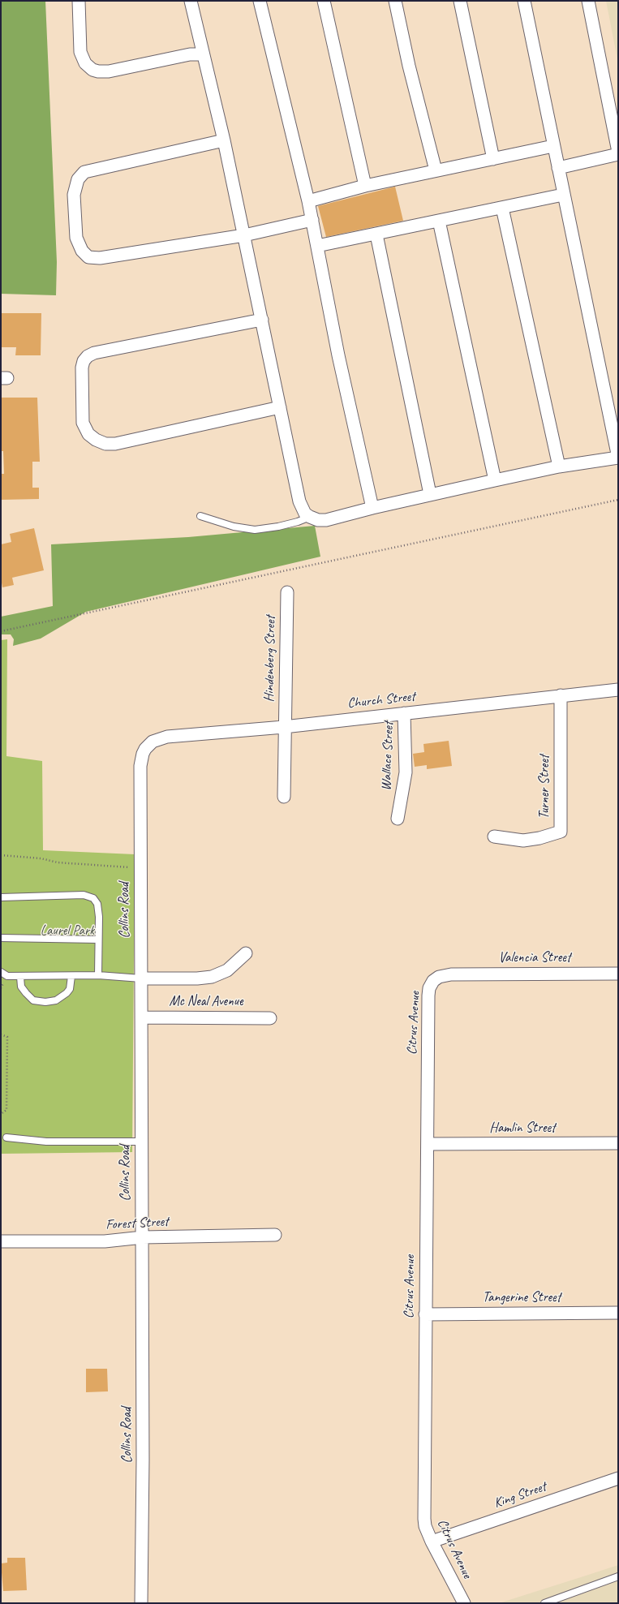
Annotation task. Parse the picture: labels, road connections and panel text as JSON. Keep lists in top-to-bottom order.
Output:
{
  "streets": {
    "street": [
      "Hindenberg Street",
      "Church Street",
      "Wallace Street",
      "Turner Street",
      "Collins Road",
      "Valencia Street",
      "Mc Neal Avenue",
      "Citrus Avenue",
      "Hamlin Street",
      "Forest Street",
      "Tangerine Street",
      "King Street"
    ]
  },
  "crossings": [
    ["Hindenberg Street", "Church Street"],
    ["Church Street", "Wallace Street"],
    ["Church Street", "Turner Street"],
    ["Church Street", "Collins Road"],
    ["Collins Road", "Mc Neal Avenue"],
    ["Collins Road", "Forest Street"],
    ["Valencia Street", "Citrus Avenue"],
    ["Citrus Avenue", "Hamlin Street"],
    ["Citrus Avenue", "Tangerine Street"],
    ["Citrus Avenue", "King Street"]
  ],
  "parks": ["Laurel Park"]
}
